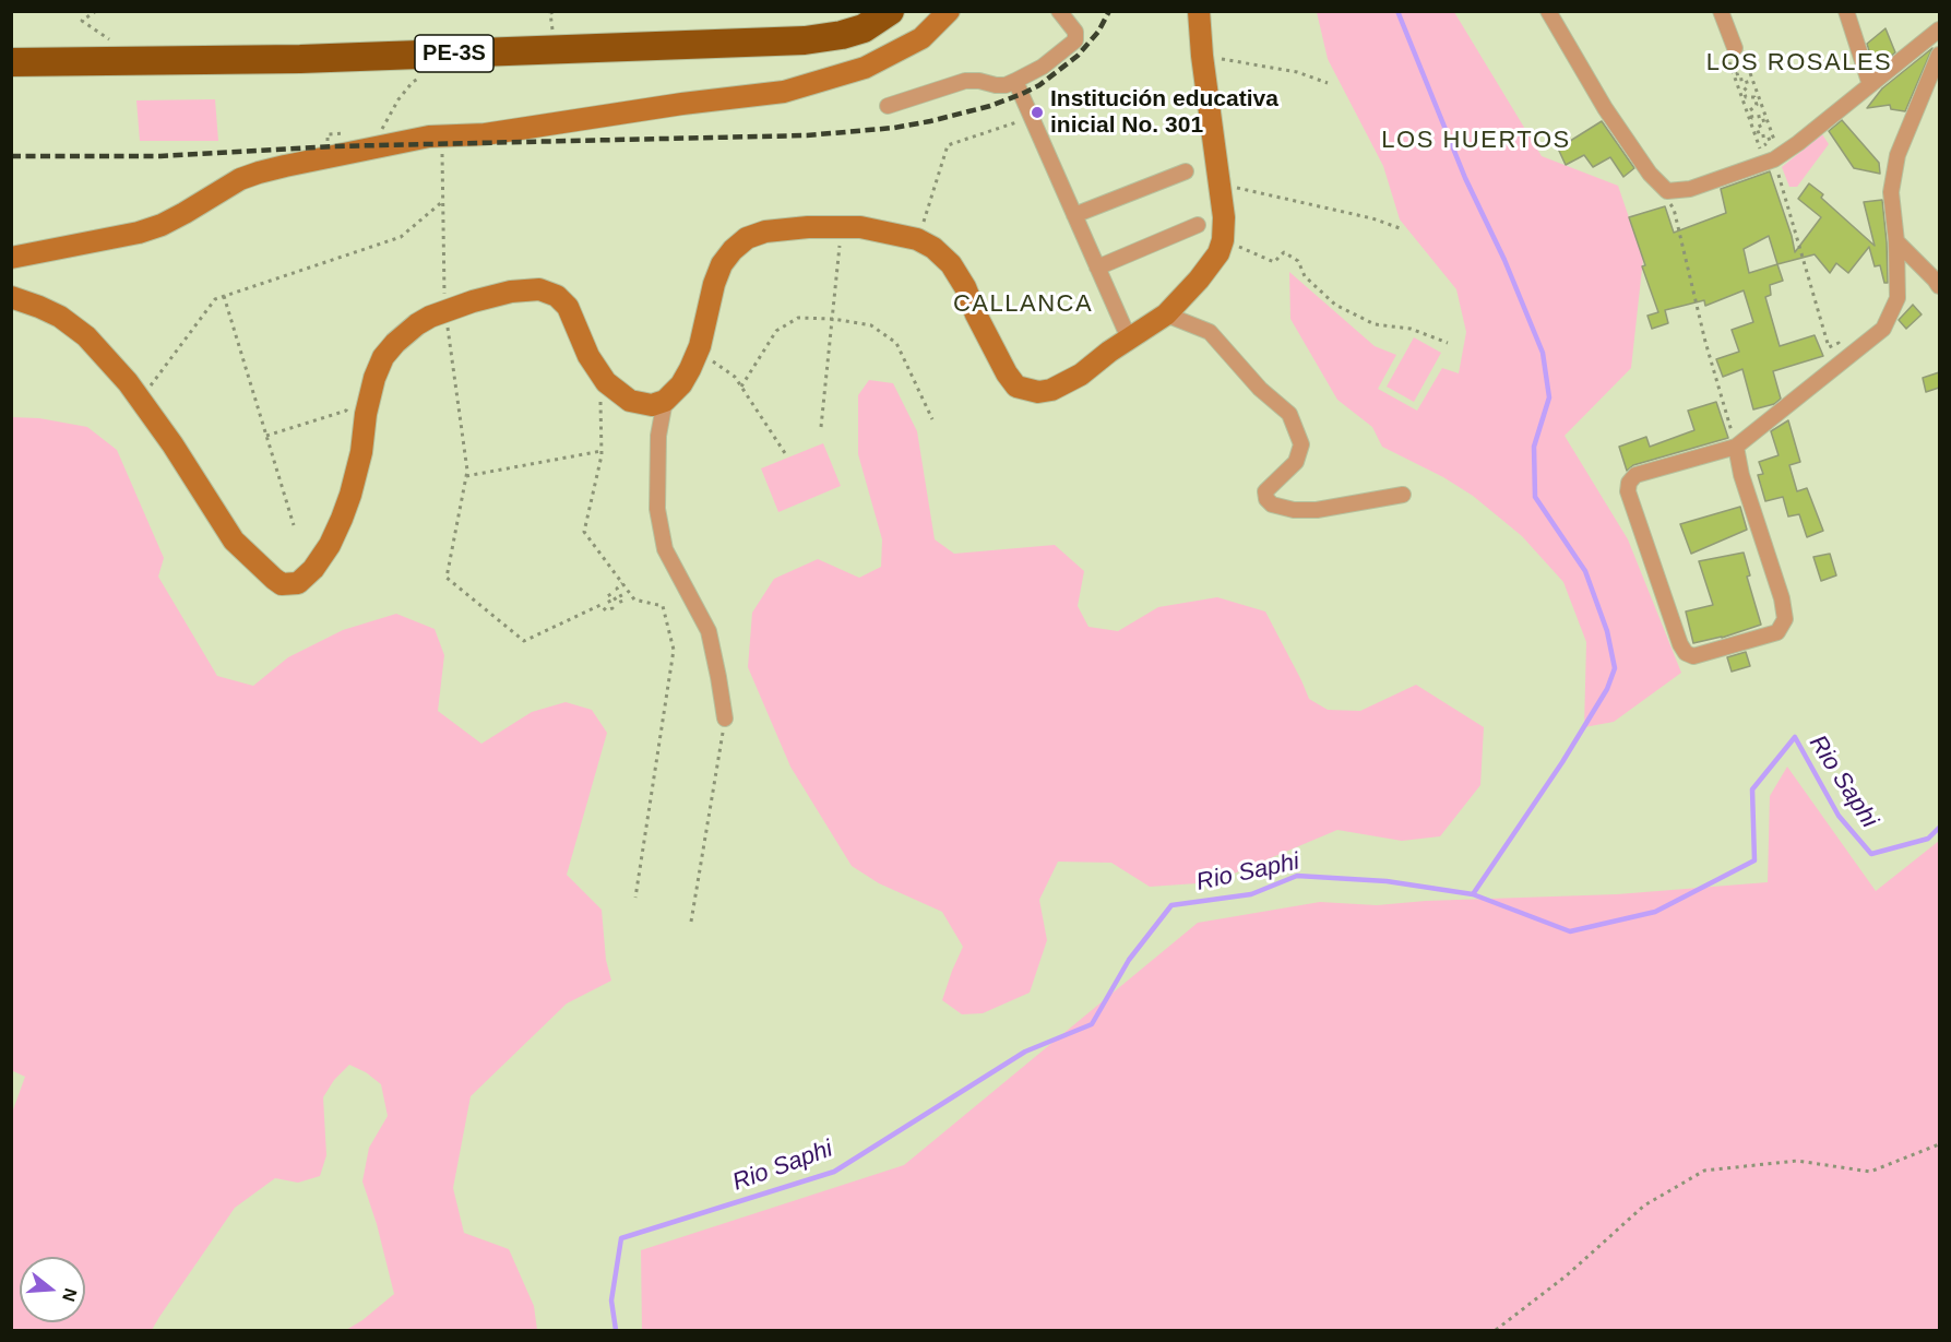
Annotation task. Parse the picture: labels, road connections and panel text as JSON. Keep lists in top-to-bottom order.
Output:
{
  "streets": {
    "highway": ["PE-3S"]
  },
  "districts": ["LOS ROSALES", "LOS HUERTOS", "CALLANCA"],
  "water": ["Rio Saphi"],
  "places": ["Institución educativa inicial No. 301"],
  "north": "right"
}
